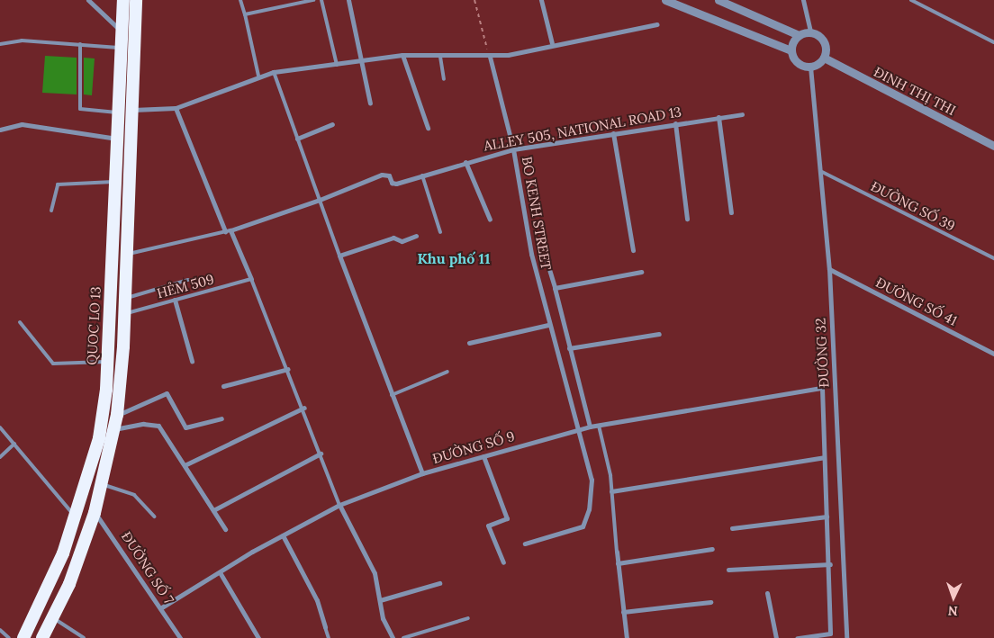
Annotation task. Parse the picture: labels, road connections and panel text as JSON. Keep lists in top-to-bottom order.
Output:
{
  "streets": {
    "highway": ["QUOC LO 13"],
    "street": [
      "ĐINH THỊ THI",
      "ALLEY 505, NATIONAL ROAD 13",
      "BO KENH STREET",
      "ĐƯỜNG SỐ 41",
      "ĐƯỜNG 32",
      "ĐƯỜNG SỐ 9",
      "ĐƯỜNG SỐ 7"
    ],
    "lane": ["ĐƯỜNG SỐ 39", "HẺM 509"]
  },
  "crossings": [
    ["ĐINH THỊ THI", "ĐƯỜNG 32"],
    ["ALLEY 505, NATIONAL ROAD 13", "BO KENH STREET"],
    ["ĐƯỜNG SỐ 39", "ĐƯỜNG 32"],
    ["BO KENH STREET", "ĐƯỜNG SỐ 9"],
    ["ĐƯỜNG SỐ 41", "ĐƯỜNG 32"],
    ["ĐƯỜNG SỐ 9", "ĐƯỜNG SỐ 7"]
  ],
  "districts": ["Khu phố 11"],
  "north": "bottom"
}
